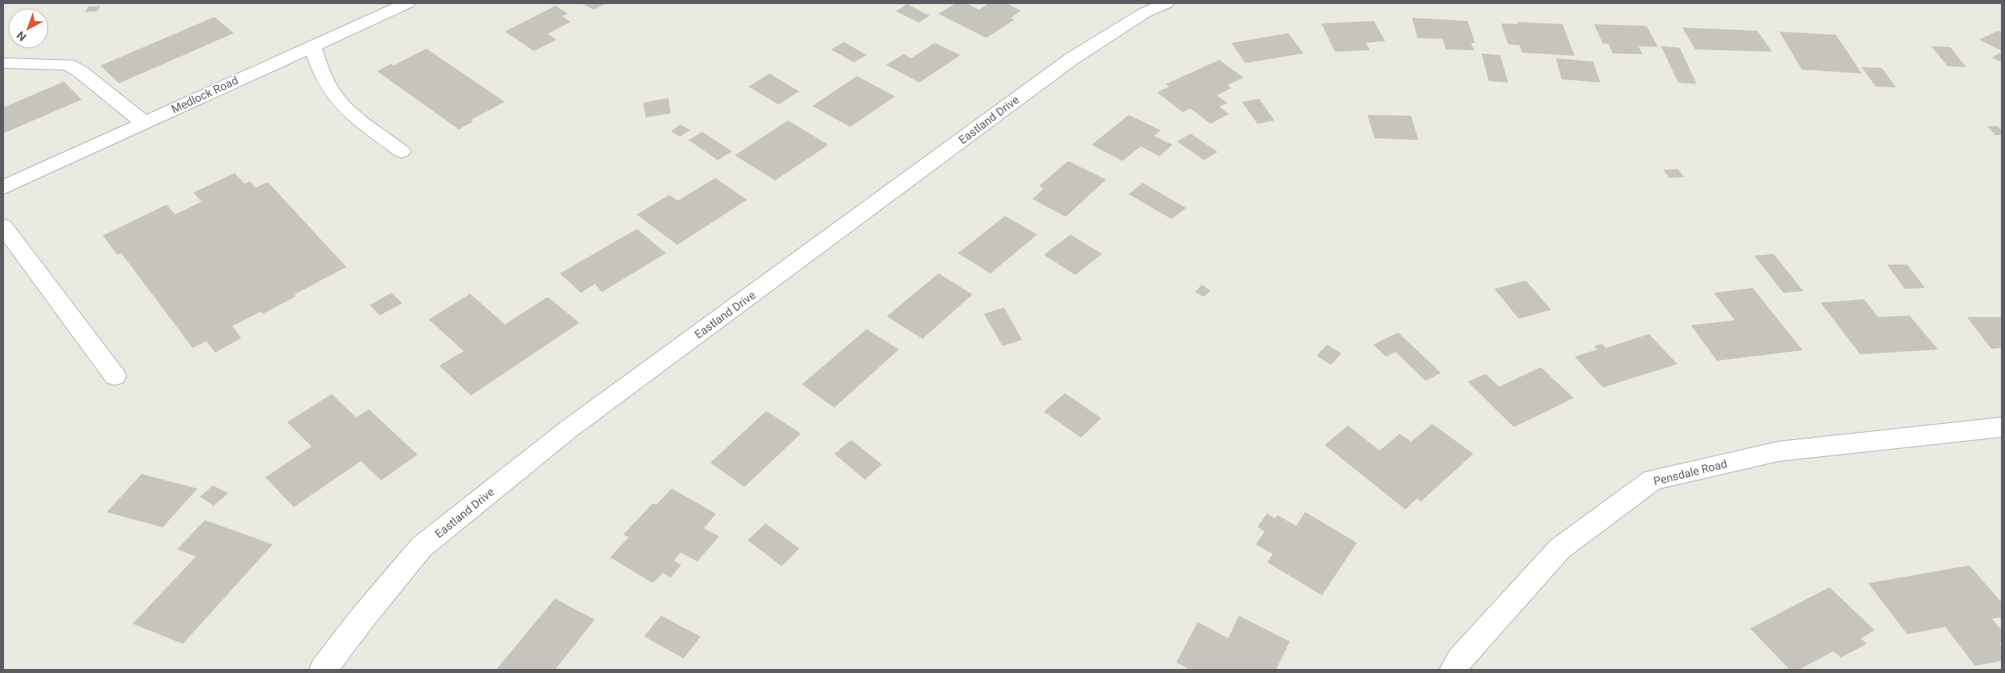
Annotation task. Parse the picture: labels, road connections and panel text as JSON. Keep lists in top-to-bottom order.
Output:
{
  "streets": {
    "street": ["Medlock Road", "Eastland Drive", "Pensdale Road"]
  },
  "north": "bottom left"
}
